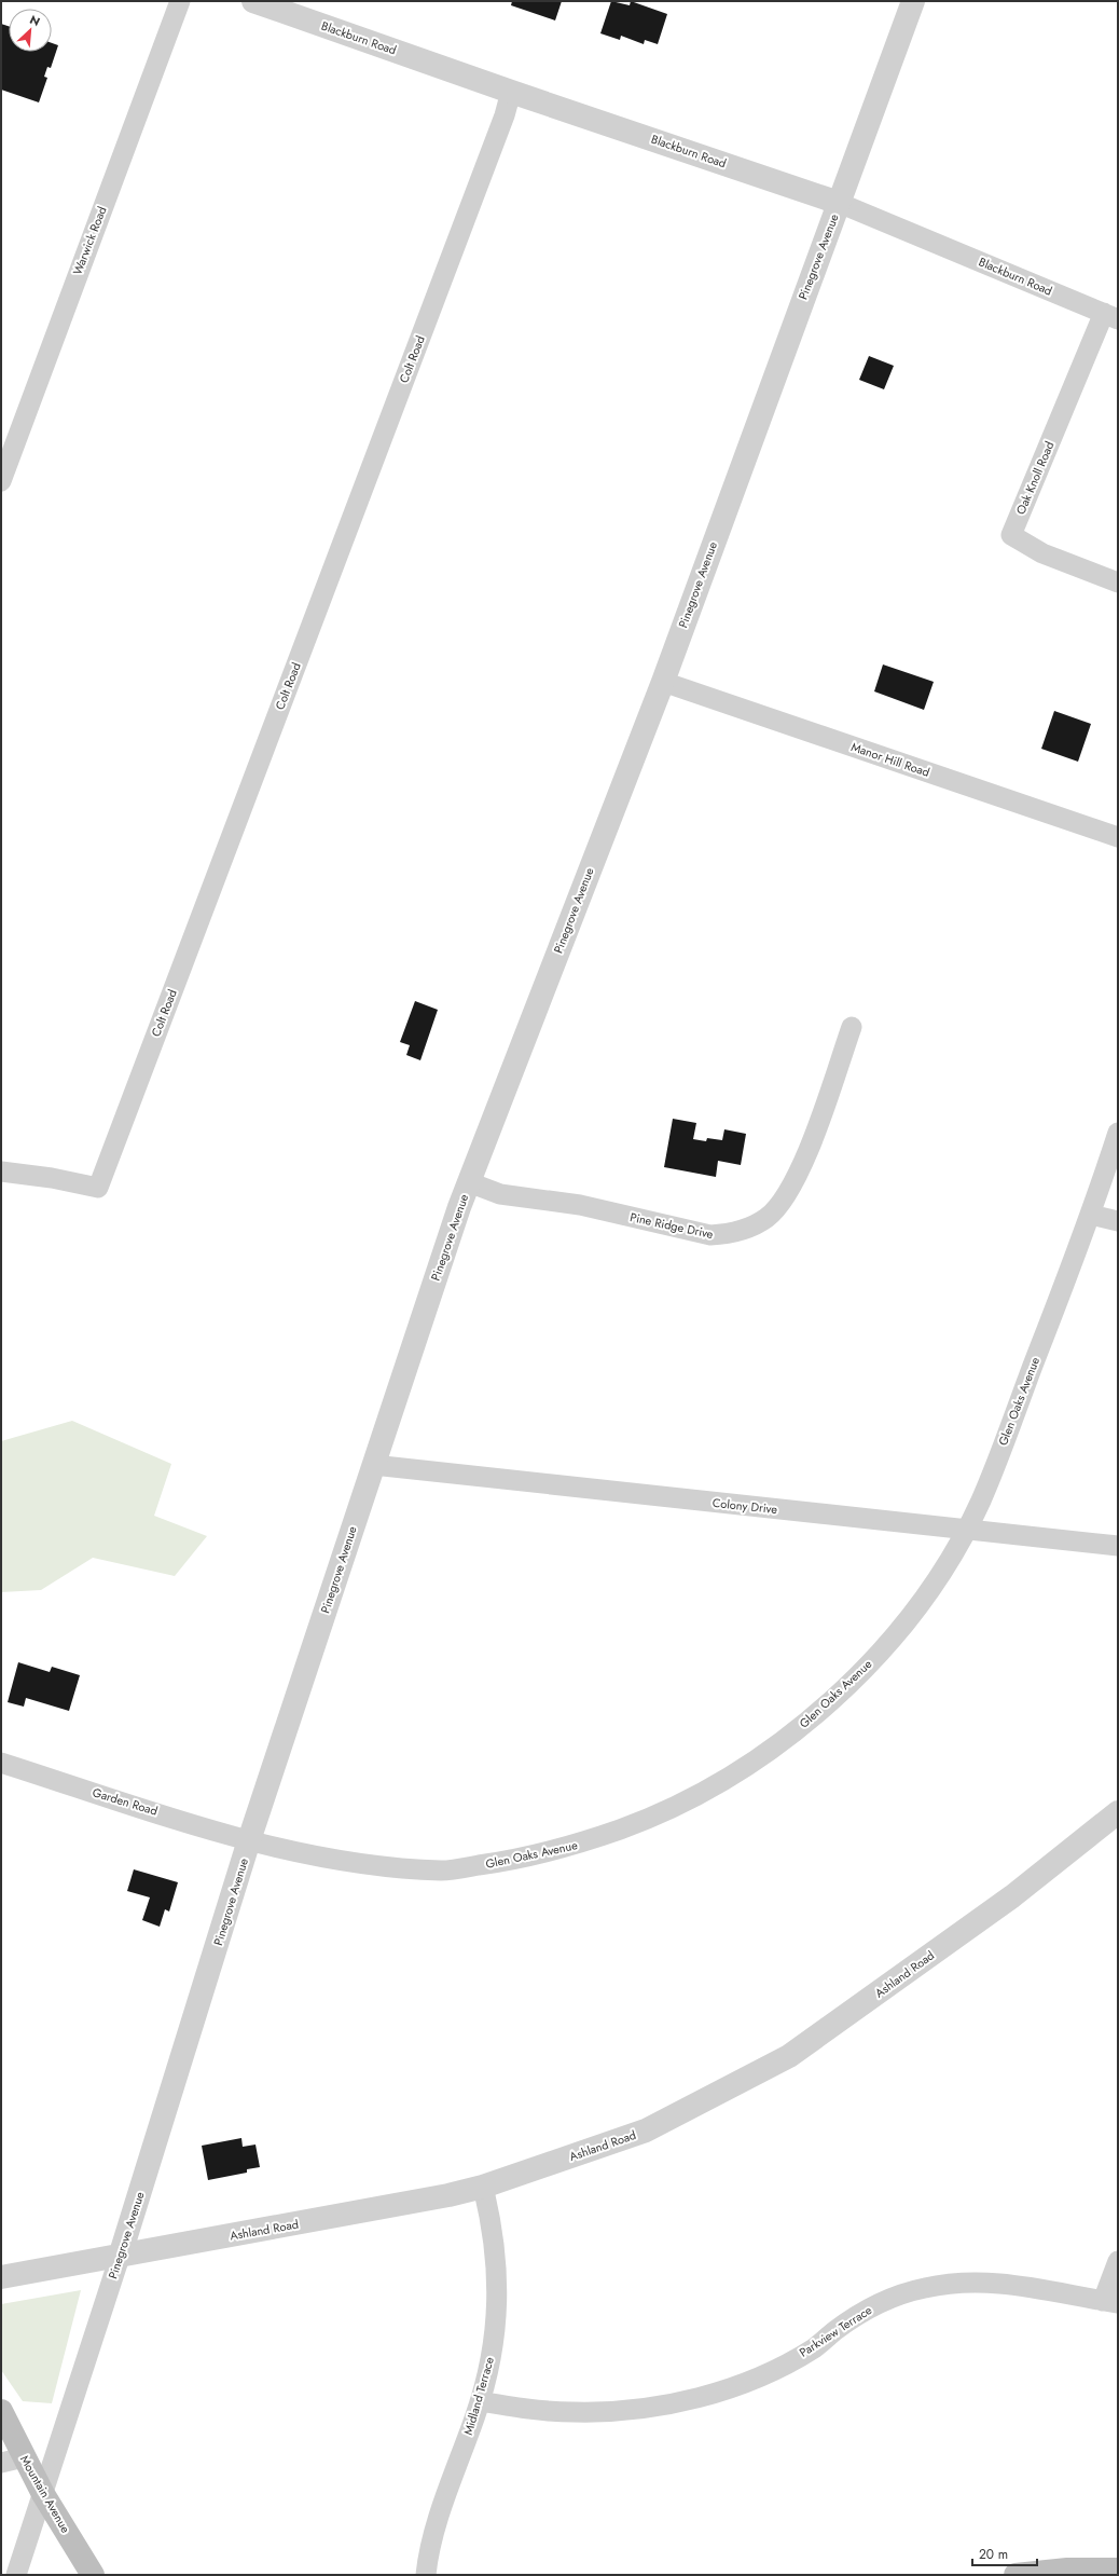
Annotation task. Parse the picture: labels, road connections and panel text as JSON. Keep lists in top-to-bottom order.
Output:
{
  "streets": {
    "main road": ["Mountain Avenue"],
    "street": [
      "Blackburn Road",
      "Warwick Road",
      "Pinegrove Avenue",
      "Colt Road",
      "Oak Knoll Road",
      "Manor Hill Road",
      "Pine Ridge Drive",
      "Glen Oaks Avenue",
      "Colony Drive",
      "Garden Road",
      "Ashland Road",
      "Parkview Terrace",
      "Midland Terrace"
    ]
  },
  "crossings": [
    ["Blackburn Road", "Pinegrove Avenue"],
    ["Blackburn Road", "Colt Road"],
    ["Blackburn Road", "Oak Knoll Road"],
    ["Pinegrove Avenue", "Manor Hill Road"],
    ["Pinegrove Avenue", "Pine Ridge Drive"],
    ["Pinegrove Avenue", "Glen Oaks Avenue"],
    ["Pinegrove Avenue", "Colony Drive"],
    ["Pinegrove Avenue", "Garden Road"],
    ["Pinegrove Avenue", "Ashland Road"],
    ["Pinegrove Avenue", "Mountain Avenue"],
    ["Glen Oaks Avenue", "Colony Drive"],
    ["Glen Oaks Avenue", "Garden Road"],
    ["Ashland Road", "Midland Terrace"],
    ["Parkview Terrace", "Midland Terrace"]
  ],
  "scale_bar": "20 m",
  "north": "top right"
}
